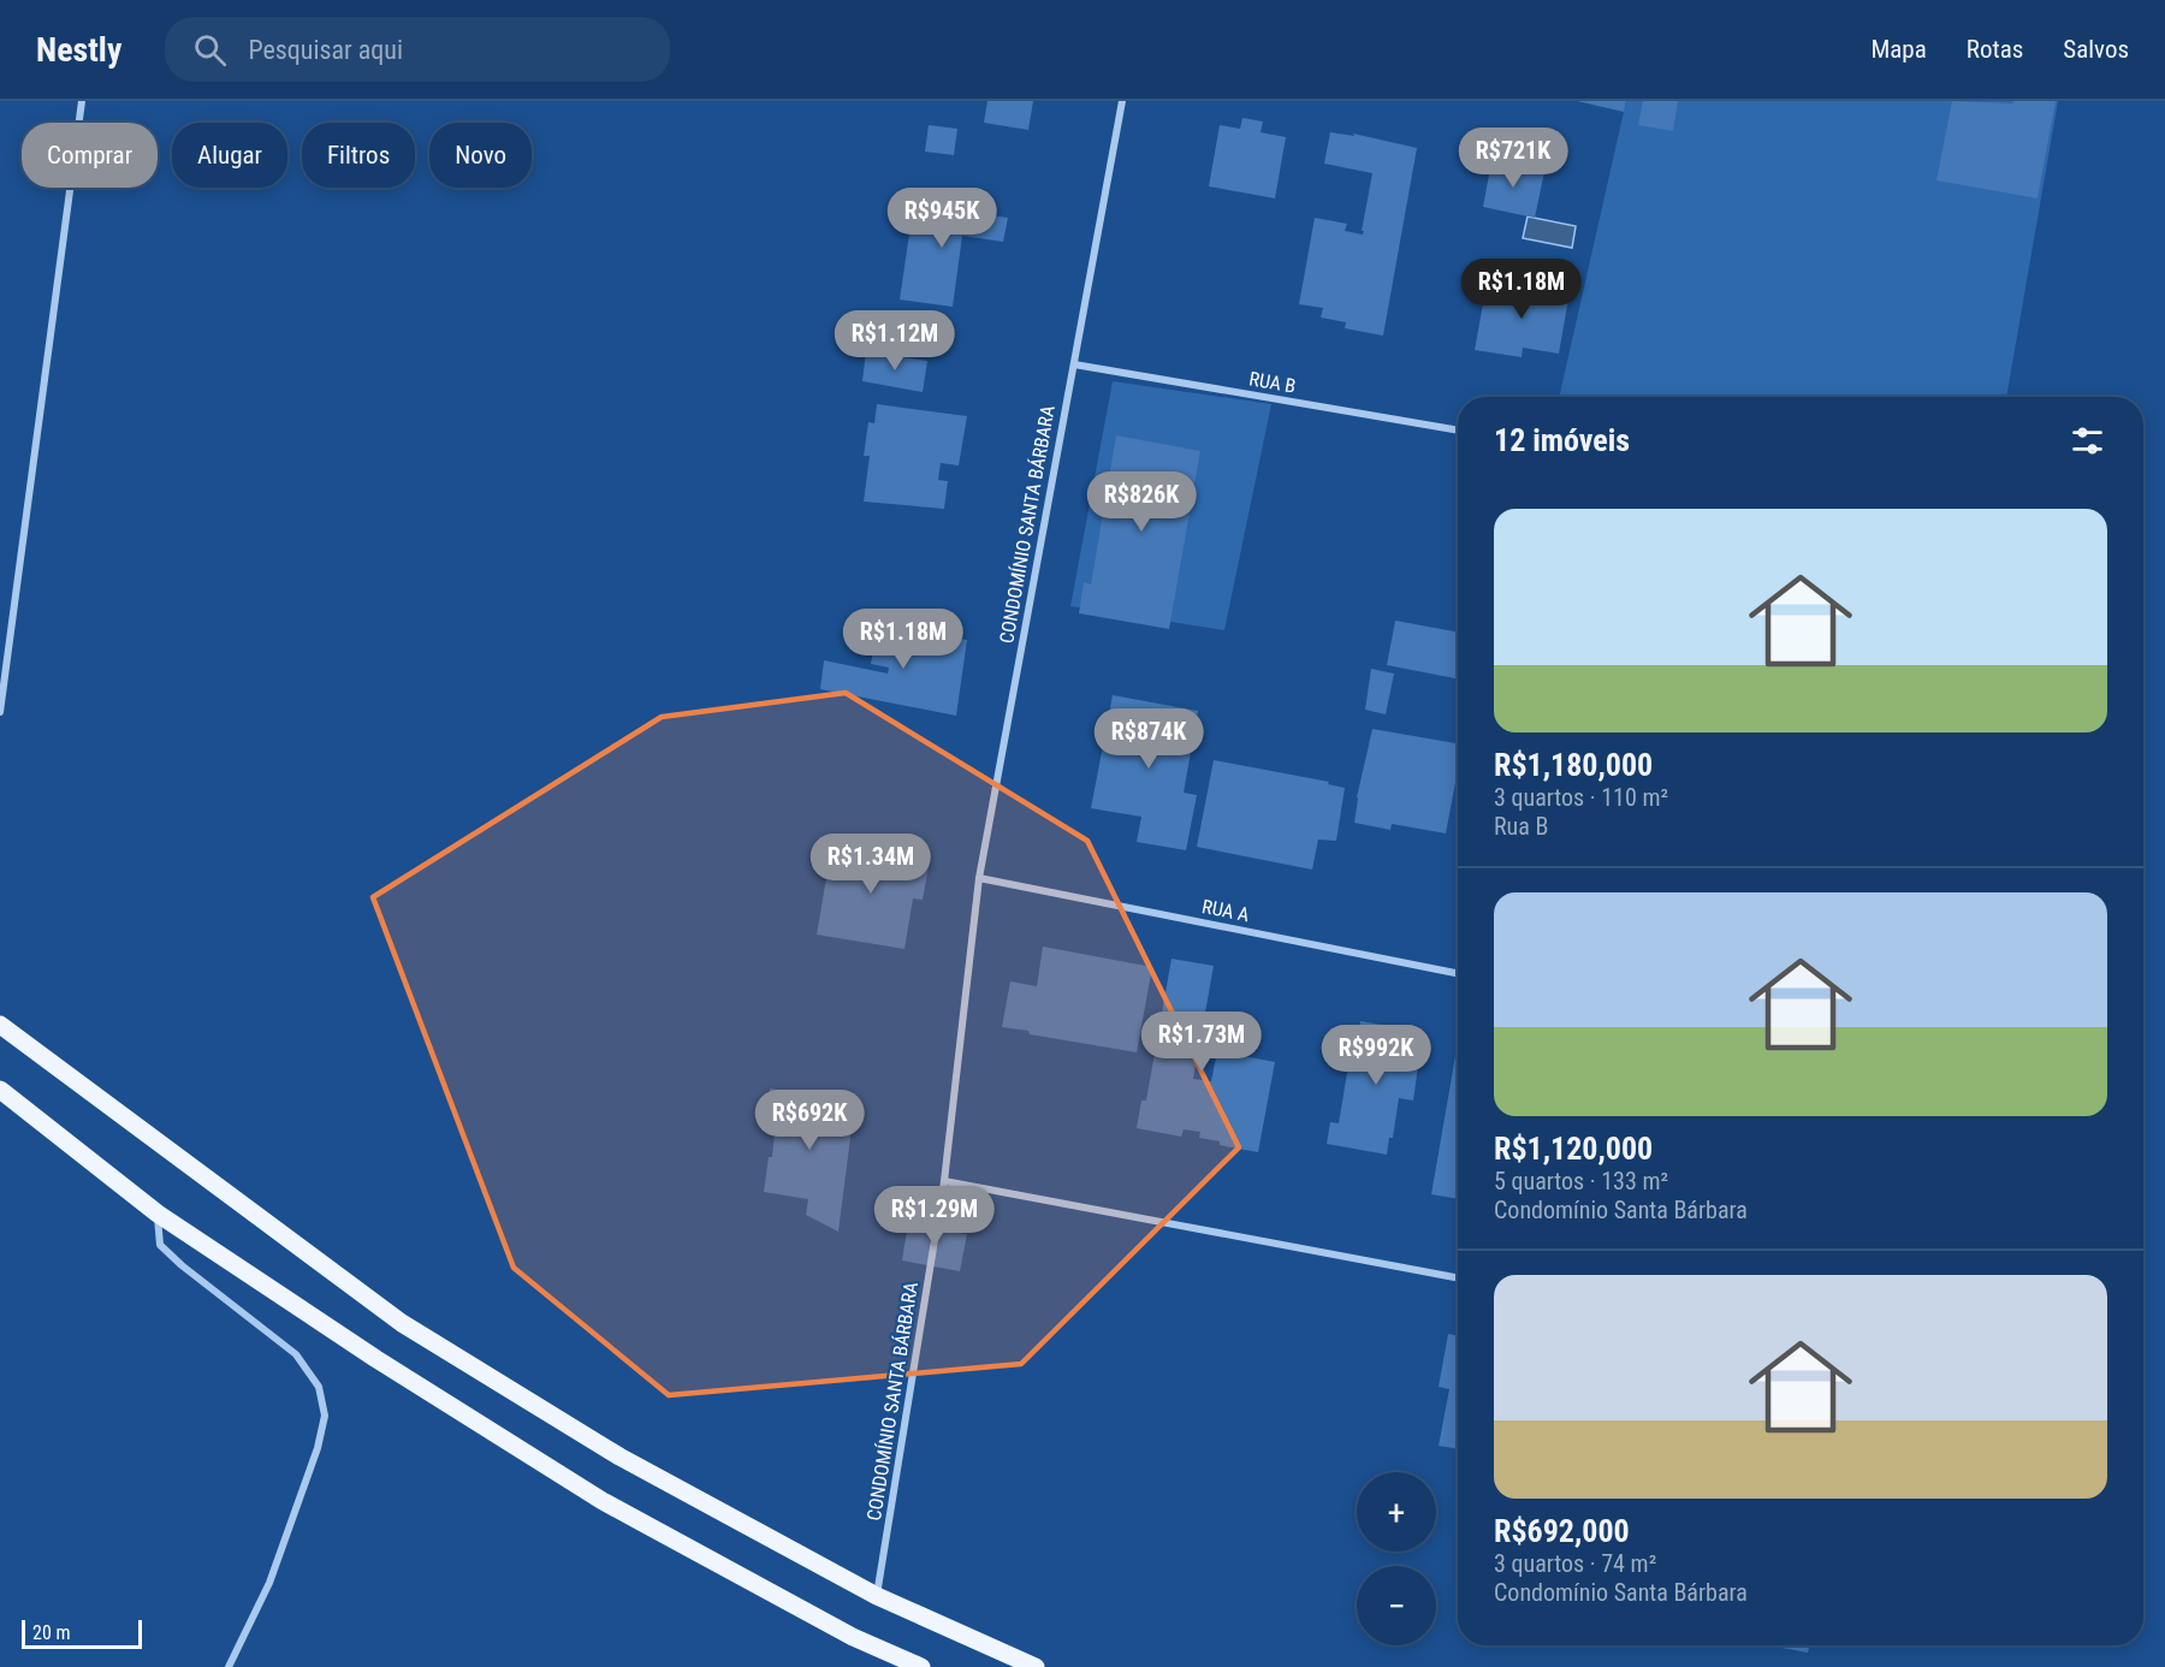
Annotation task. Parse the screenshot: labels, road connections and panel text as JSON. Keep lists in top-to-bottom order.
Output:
{
  "streets": {
    "street": ["RUA B", "CONDOMÍNIO SANTA BÁRBARA", "RUA A"]
  },
  "crossings": [
    ["RUA B", "CONDOMÍNIO SANTA BÁRBARA"],
    ["CONDOMÍNIO SANTA BÁRBARA", "RUA A"]
  ],
  "scale_bar": "20 m",
  "page": {
    "header": "Nestly",
    "search": "Pesquisar aqui",
    "nav": ["Mapa", "Rotas", "Salvos"],
    "chip": [
      "Comprar",
      "Alugar",
      "Filtros",
      "Novo"
    ],
    "price": [
      "R$721K",
      "R$945K",
      "R$1.18M",
      "R$1.12M",
      "R$826K",
      "R$1.18M",
      "R$874K",
      "R$1.34M",
      "R$1.73M",
      "R$992K",
      "R$692K",
      "R$1.29M"
    ],
    "heading": "12 imóveis",
    "list": [
      {
        "name": "R$1,180,000",
        "note": "3 quartos · 110 m² · Rua B"
      },
      {
        "name": "R$1,120,000",
        "note": "5 quartos · 133 m² · Condomínio Santa Bárbara"
      },
      {
        "name": "R$692,000",
        "note": "3 quartos · 74 m² · Condomínio Santa Bárbara"
      }
    ],
    "map_buttons": ["+", "−"],
    "scale": "20 m"
  }
}
